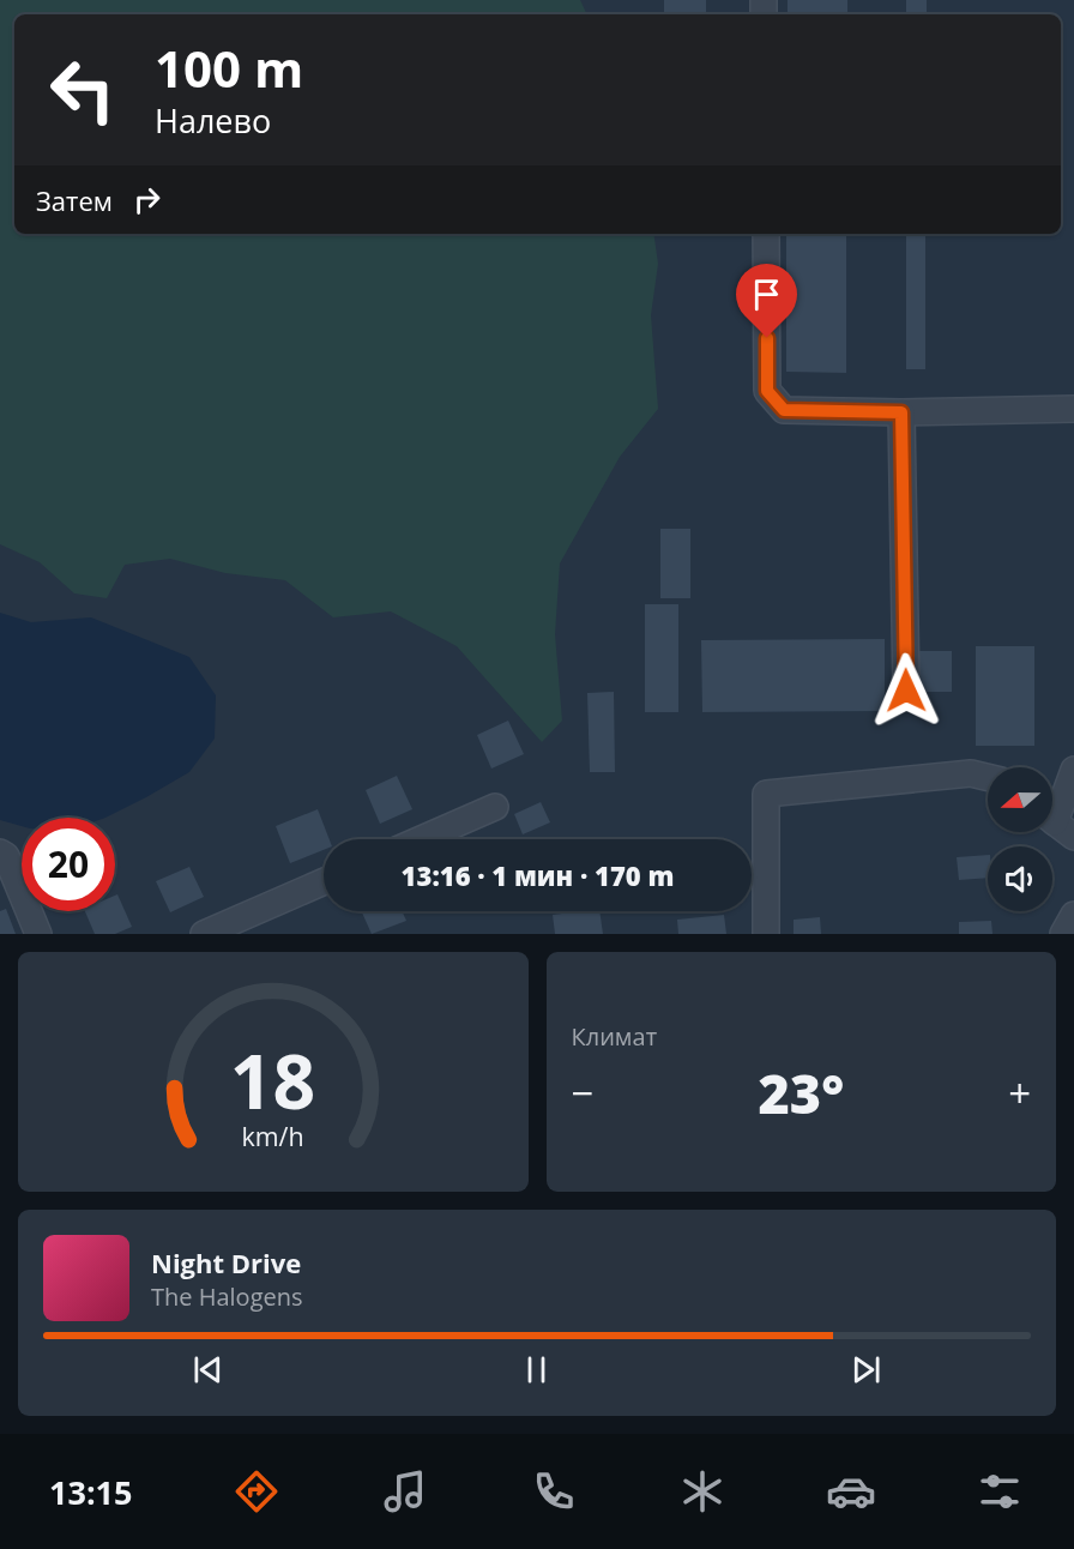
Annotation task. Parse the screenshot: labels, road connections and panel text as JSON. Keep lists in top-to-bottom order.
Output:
{
  "north": "left",
  "page": {
    "turn": ["100 m", "Налево"],
    "then": "Затем",
    "limit": "20",
    "trip": "13:16 · 1 мин · 170 m",
    "tile": "Климат",
    "heat": ["−", "23°", "+"],
    "song": ["Night Drive", "The Halogens"],
    "tabs": "13:15",
    "gauge": ["18", "km/h"]
  }
}
